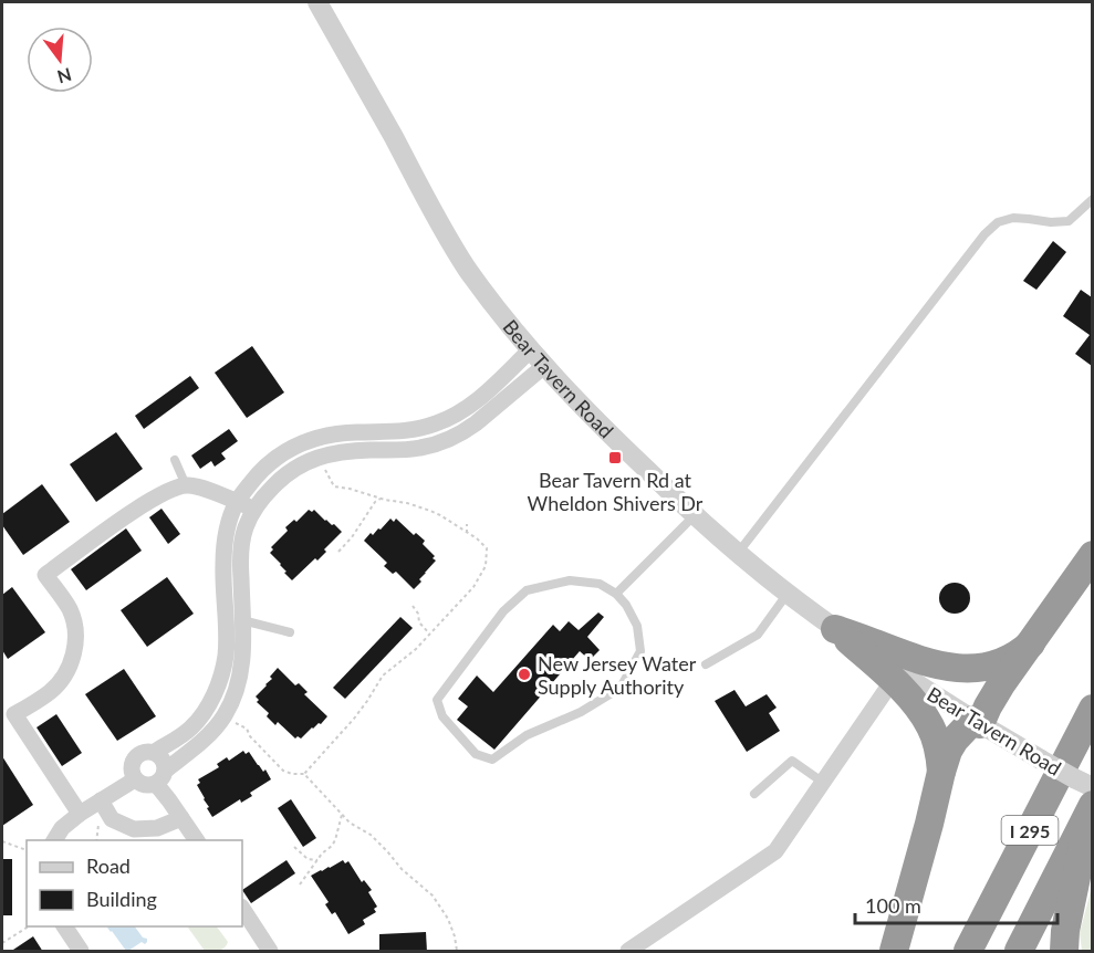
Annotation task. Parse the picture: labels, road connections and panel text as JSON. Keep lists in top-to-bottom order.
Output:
{
  "streets": {
    "highway": ["I 295"],
    "street": ["Bear Tavern Road"]
  },
  "crossings": [
    ["Bear Tavern Road", "I 295"]
  ],
  "places": {
    "transit": ["Bear Tavern Rd at Wheldon Shivers Dr"],
    "other": ["New Jersey Water Supply Authority"]
  },
  "legend": ["Road", "Building"],
  "scale_bar": "100 m",
  "north": "bottom"
}
